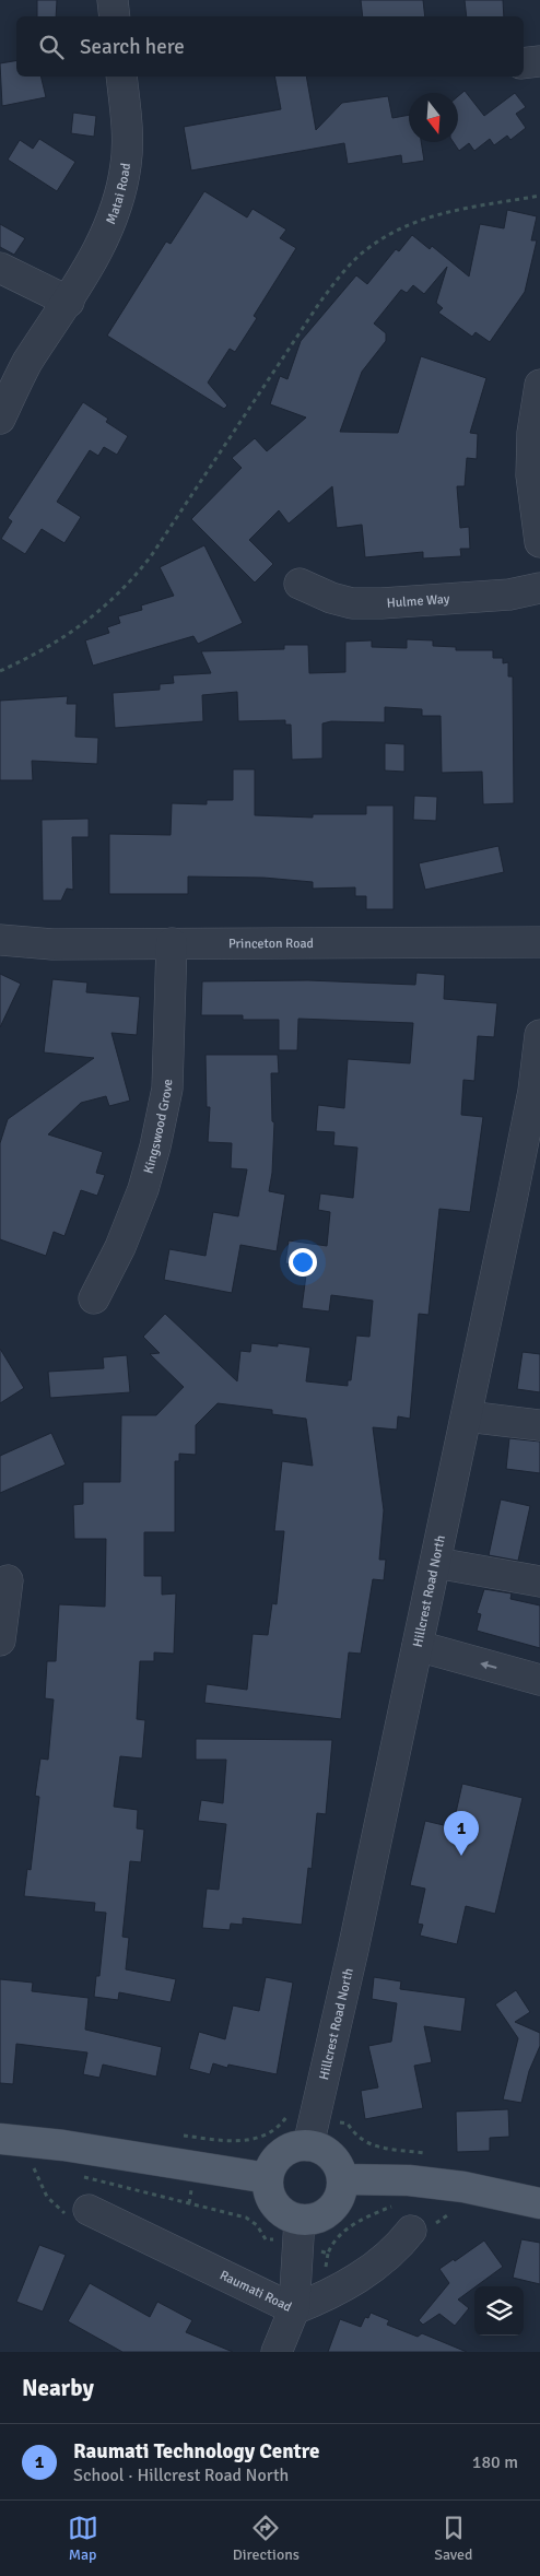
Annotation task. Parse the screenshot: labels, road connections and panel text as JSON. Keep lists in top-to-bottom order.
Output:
{
  "streets": {
    "street": [
      "Matai Road",
      "Hulme Way",
      "Princeton Road",
      "Kingswood Grove",
      "Hillcrest Road North",
      "Raumati Road"
    ]
  },
  "crossings": [
    ["Princeton Road", "Kingswood Grove"]
  ],
  "north": "bottom",
  "page": {
    "search": "Search here",
    "pins": "1",
    "heading": "Nearby",
    "list": [
      {
        "mark": "1",
        "name": "Raumati Technology Centre",
        "note": "School · Hillcrest Road North",
        "value": "180 m"
      }
    ],
    "nav": ["Map", "Directions", "Saved"]
  }
}
